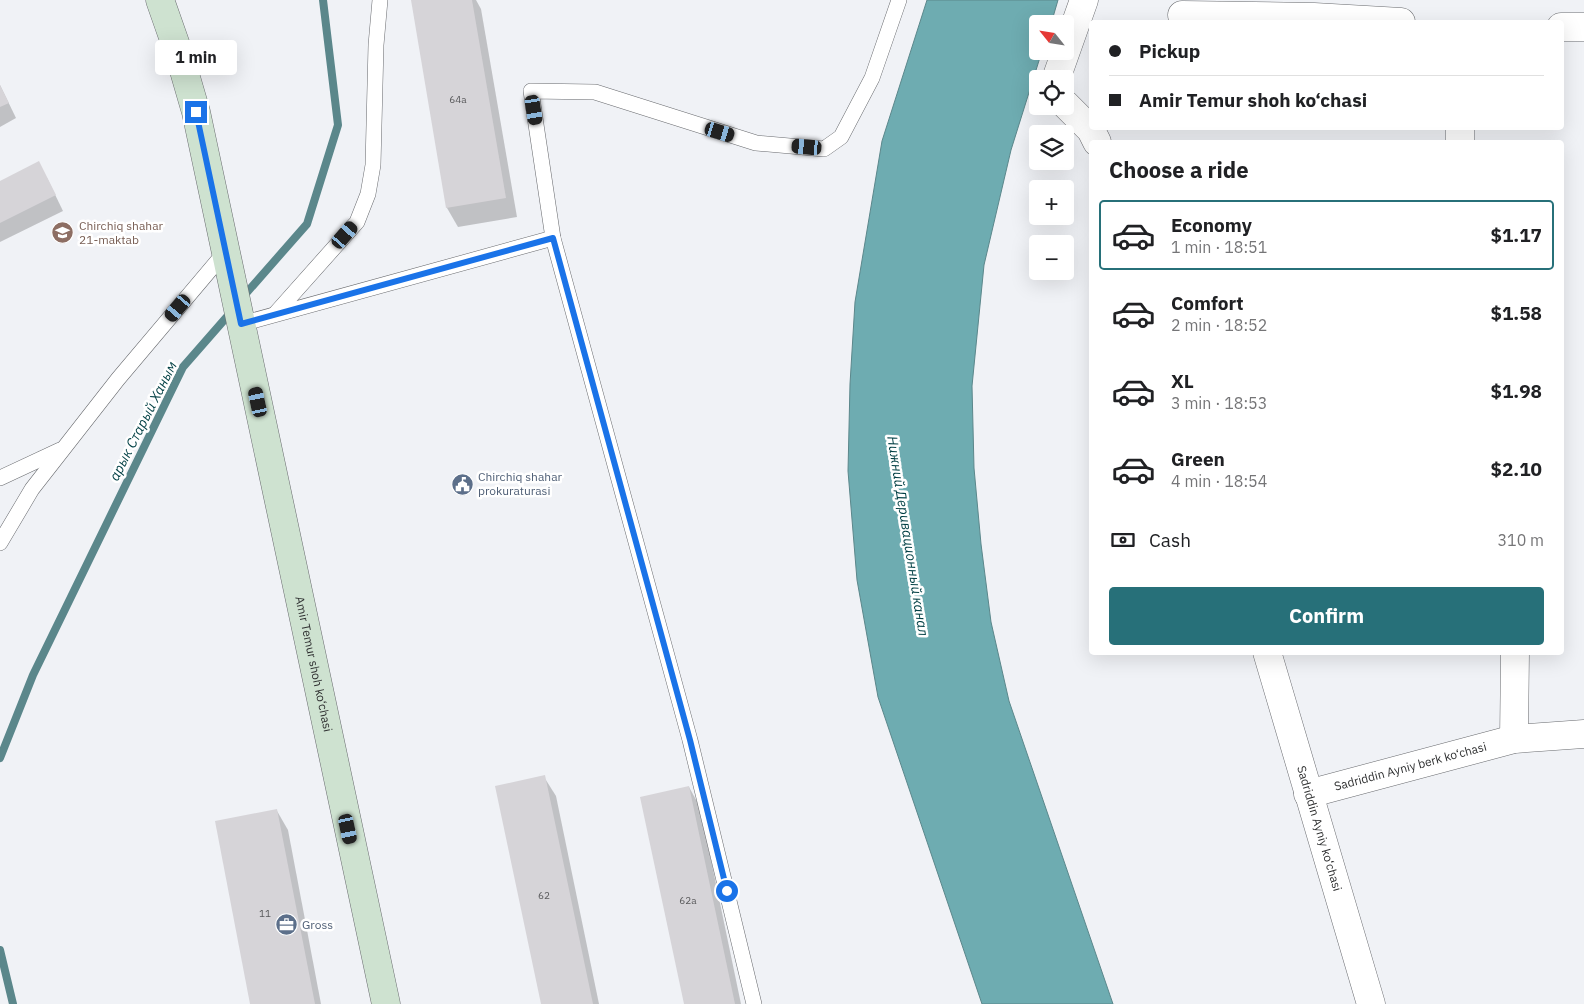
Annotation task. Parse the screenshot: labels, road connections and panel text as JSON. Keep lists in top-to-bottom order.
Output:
{
  "streets": {
    "main road": ["Amir Temur shoh ko‘chasi"],
    "street": ["Sadriddin Ayniy berk ko‘chasi", "Sadriddin Ayniy ko‘chasi"]
  },
  "crossings": [
    ["Sadriddin Ayniy berk ko‘chasi", "Sadriddin Ayniy ko‘chasi"]
  ],
  "water": ["арык Старый Ханым", "Нижний Деривационный канал"],
  "places": {
    "school or university": ["Chirchiq shahar 21-maktab"],
    "public building": ["Chirchiq shahar prokuraturasi"],
    "office": ["Gross"]
  },
  "house_numbers": [
    "64a",
    "62",
    "62a",
    "11"
  ],
  "north": "top left",
  "page": {
    "map_buttons": ["+", "−"],
    "banner": ["Pickup", "Amir Temur shoh ko‘chasi"],
    "bubble": "1 min",
    "heading": "Choose a ride",
    "list": [
      {
        "name": "Economy",
        "note": "1 min · 18:51",
        "value": "$1.17"
      },
      {
        "name": "Comfort",
        "note": "2 min · 18:52",
        "value": "$1.58"
      },
      {
        "name": "XL",
        "note": "3 min · 18:53",
        "value": "$1.98"
      },
      {
        "name": "Green",
        "note": "4 min · 18:54",
        "value": "$2.10"
      }
    ],
    "pay": ["Cash", "310 m"],
    "buttons": "Confirm"
  }
}
